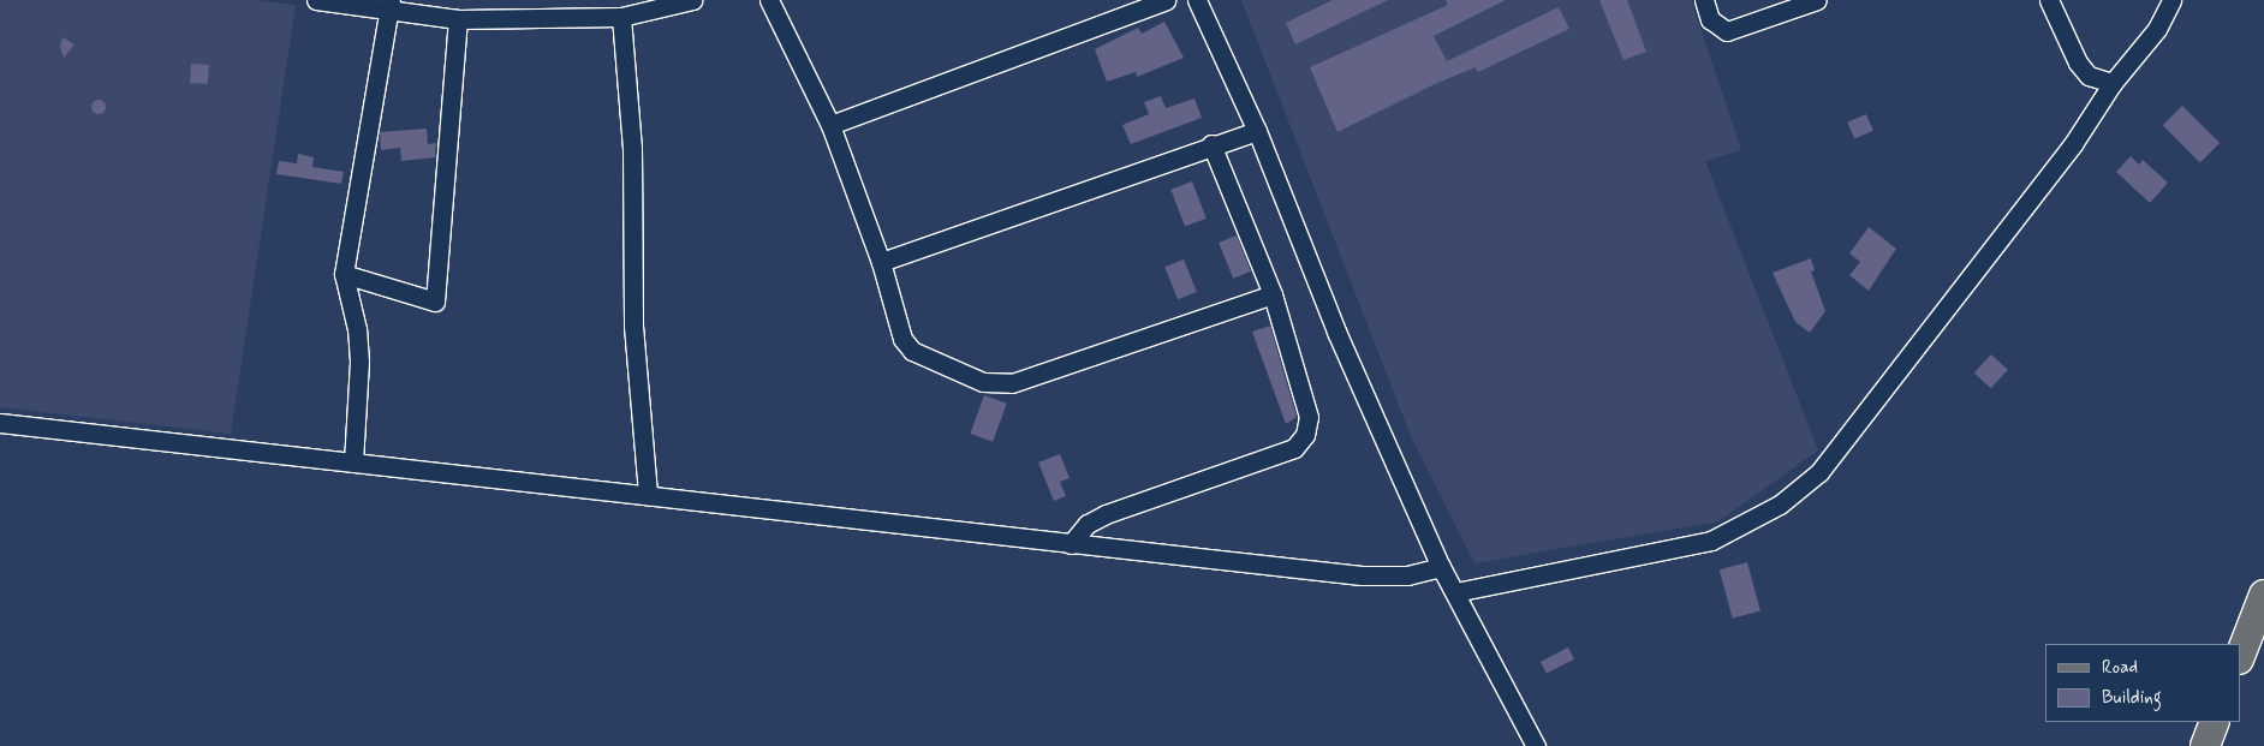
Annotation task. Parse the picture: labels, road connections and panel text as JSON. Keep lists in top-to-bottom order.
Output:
{
  "legend": ["Road", "Building"]
}
